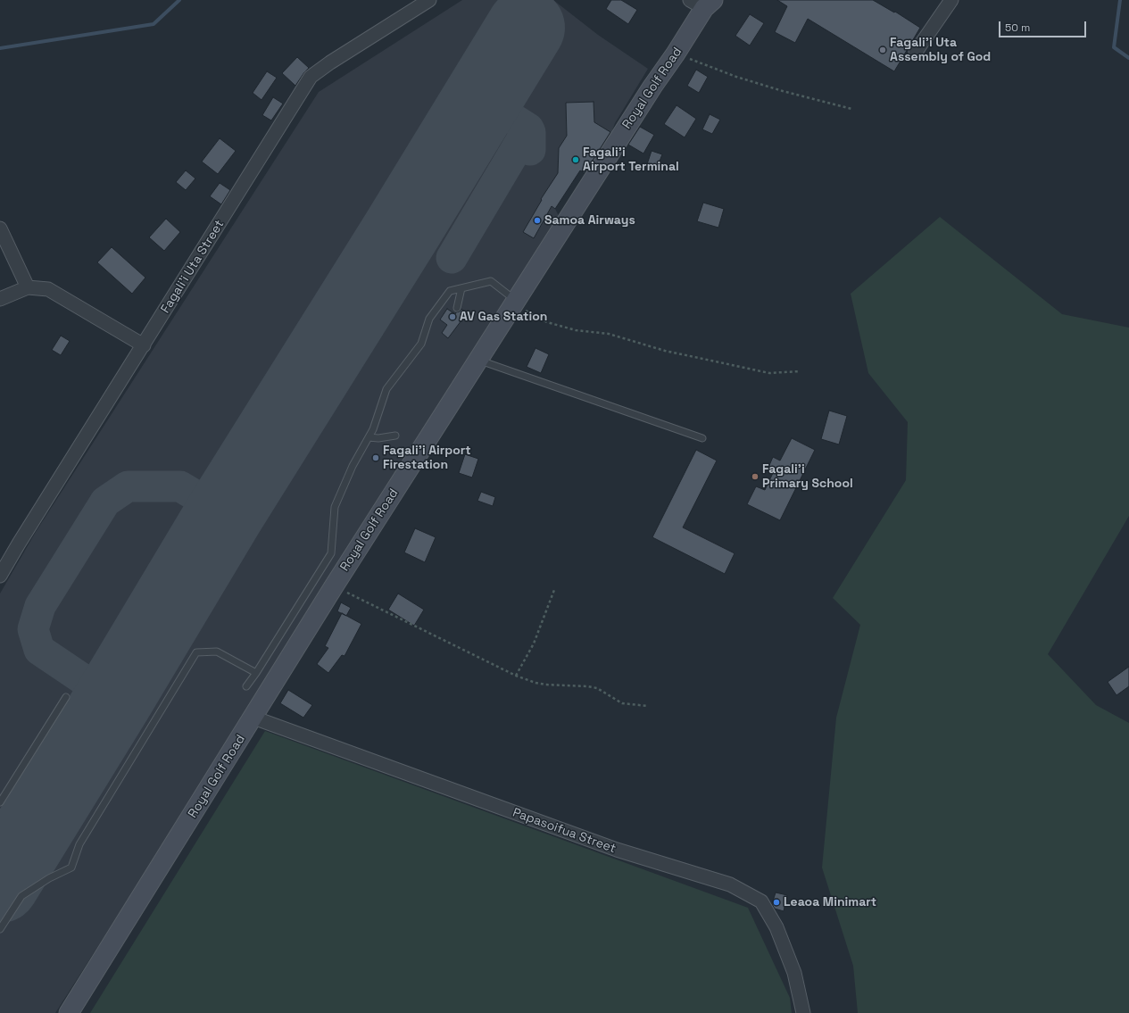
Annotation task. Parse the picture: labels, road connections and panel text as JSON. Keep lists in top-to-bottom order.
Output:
{
  "streets": {
    "main road": ["Royal Golf Road"],
    "street": ["Fagali'i Uta Street", "Papasoifua Street"]
  },
  "crossings": [
    ["Royal Golf Road", "Papasoifua Street"]
  ],
  "places": [
    "Fagali'i Uta Assembly of God",
    "Fagali'i Airport Terminal",
    "Samoa Airways",
    "AV Gas Station",
    "Fagali'i Airport Firestation",
    "Fagali'i Primary School",
    "Leaoa Minimart"
  ],
  "scale_bar": "50 m"
}
